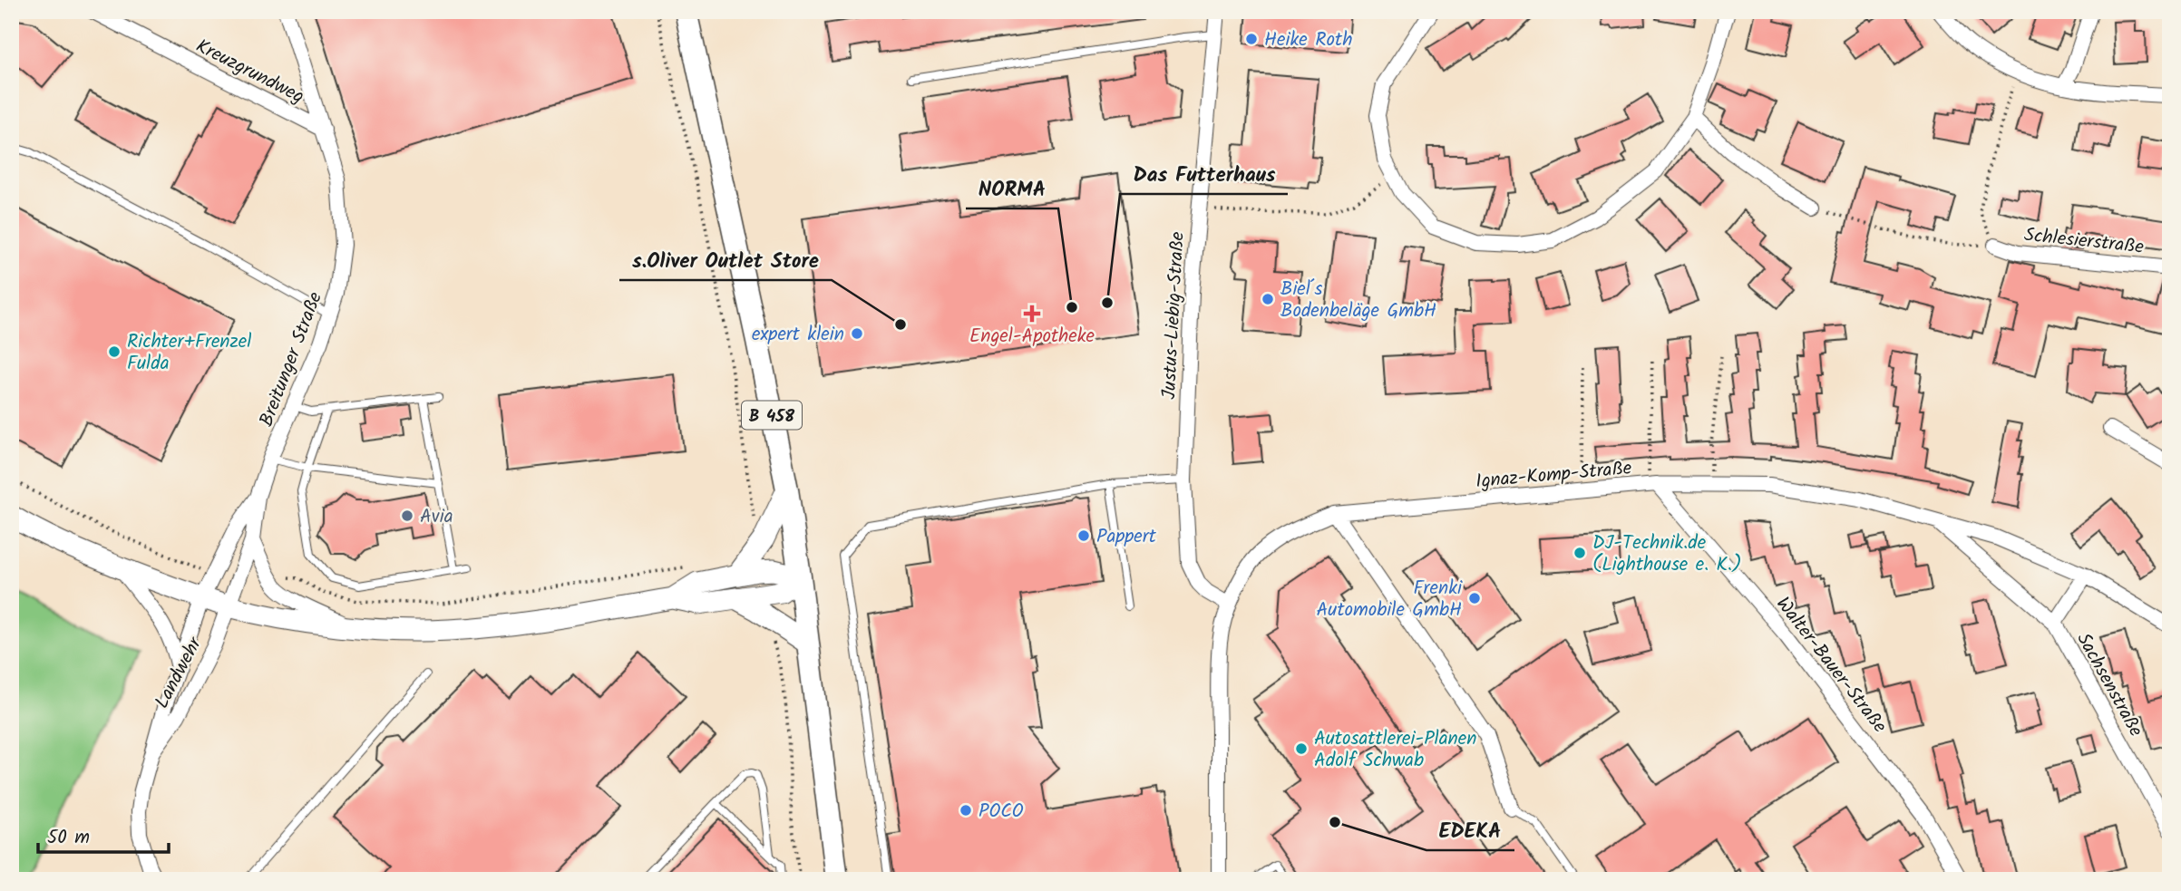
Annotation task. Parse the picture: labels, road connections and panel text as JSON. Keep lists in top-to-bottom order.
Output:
{
  "streets": {
    "main road": ["B 458"],
    "street": [
      "Kreuzgrundweg",
      "Schlesierstraße",
      "Justus-Liebig-Straße",
      "Breitunger Straße",
      "Ignaz-Komp-Straße",
      "Walter-Bauer-Straße",
      "Landwehr",
      "Sachsenstraße"
    ]
  },
  "crossings": [
    ["Kreuzgrundweg", "Breitunger Straße"],
    ["Justus-Liebig-Straße", "Ignaz-Komp-Straße"],
    ["Breitunger Straße", "Landwehr"],
    ["Ignaz-Komp-Straße", "Walter-Bauer-Straße"],
    ["Ignaz-Komp-Straße", "Sachsenstraße"]
  ],
  "places": {
    "other": [
      "Heike Roth",
      "Biel´s Bodenbeläge GmbH",
      "Das Futterhaus",
      "NORMA",
      "s.Oliver Outlet Store",
      "expert klein",
      "Richter+Frenzel Fulda",
      "Avia",
      "Pappert",
      "DJ-Technik.de (Lighthouse e. K.)",
      "Frenki Automobile GmbH",
      "Autosattlerei-Planen Adolf Schwab",
      "POCO",
      "EDEKA"
    ],
    "health": ["Engel-Apotheke"]
  },
  "scale_bar": "50 m"
}
